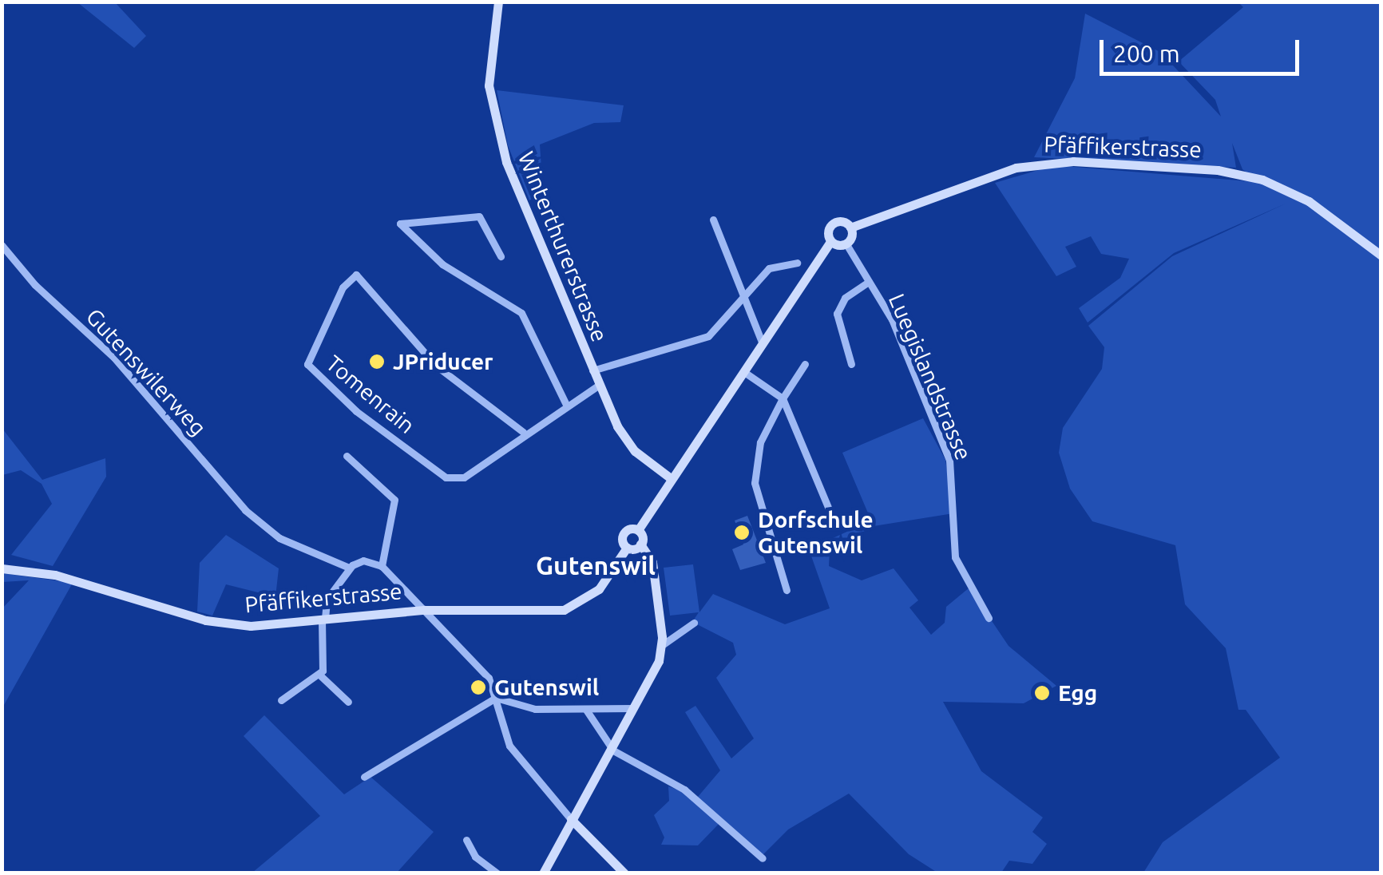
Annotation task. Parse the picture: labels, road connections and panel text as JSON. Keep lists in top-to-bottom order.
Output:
{
  "streets": {
    "main road": ["Pfäffikerstrasse", "Winterthurerstrasse"],
    "street": ["Gutenswilerweg", "Luegislandstrasse", "Tomenrain"]
  },
  "crossings": [
    ["Pfäffikerstrasse", "Winterthurerstrasse"]
  ],
  "districts": ["Gutenswil"],
  "places": [
    "JPriducer",
    "Dorfschule Gutenswil",
    "Gutenswil",
    "Egg"
  ],
  "scale_bar": "200 m"
}
